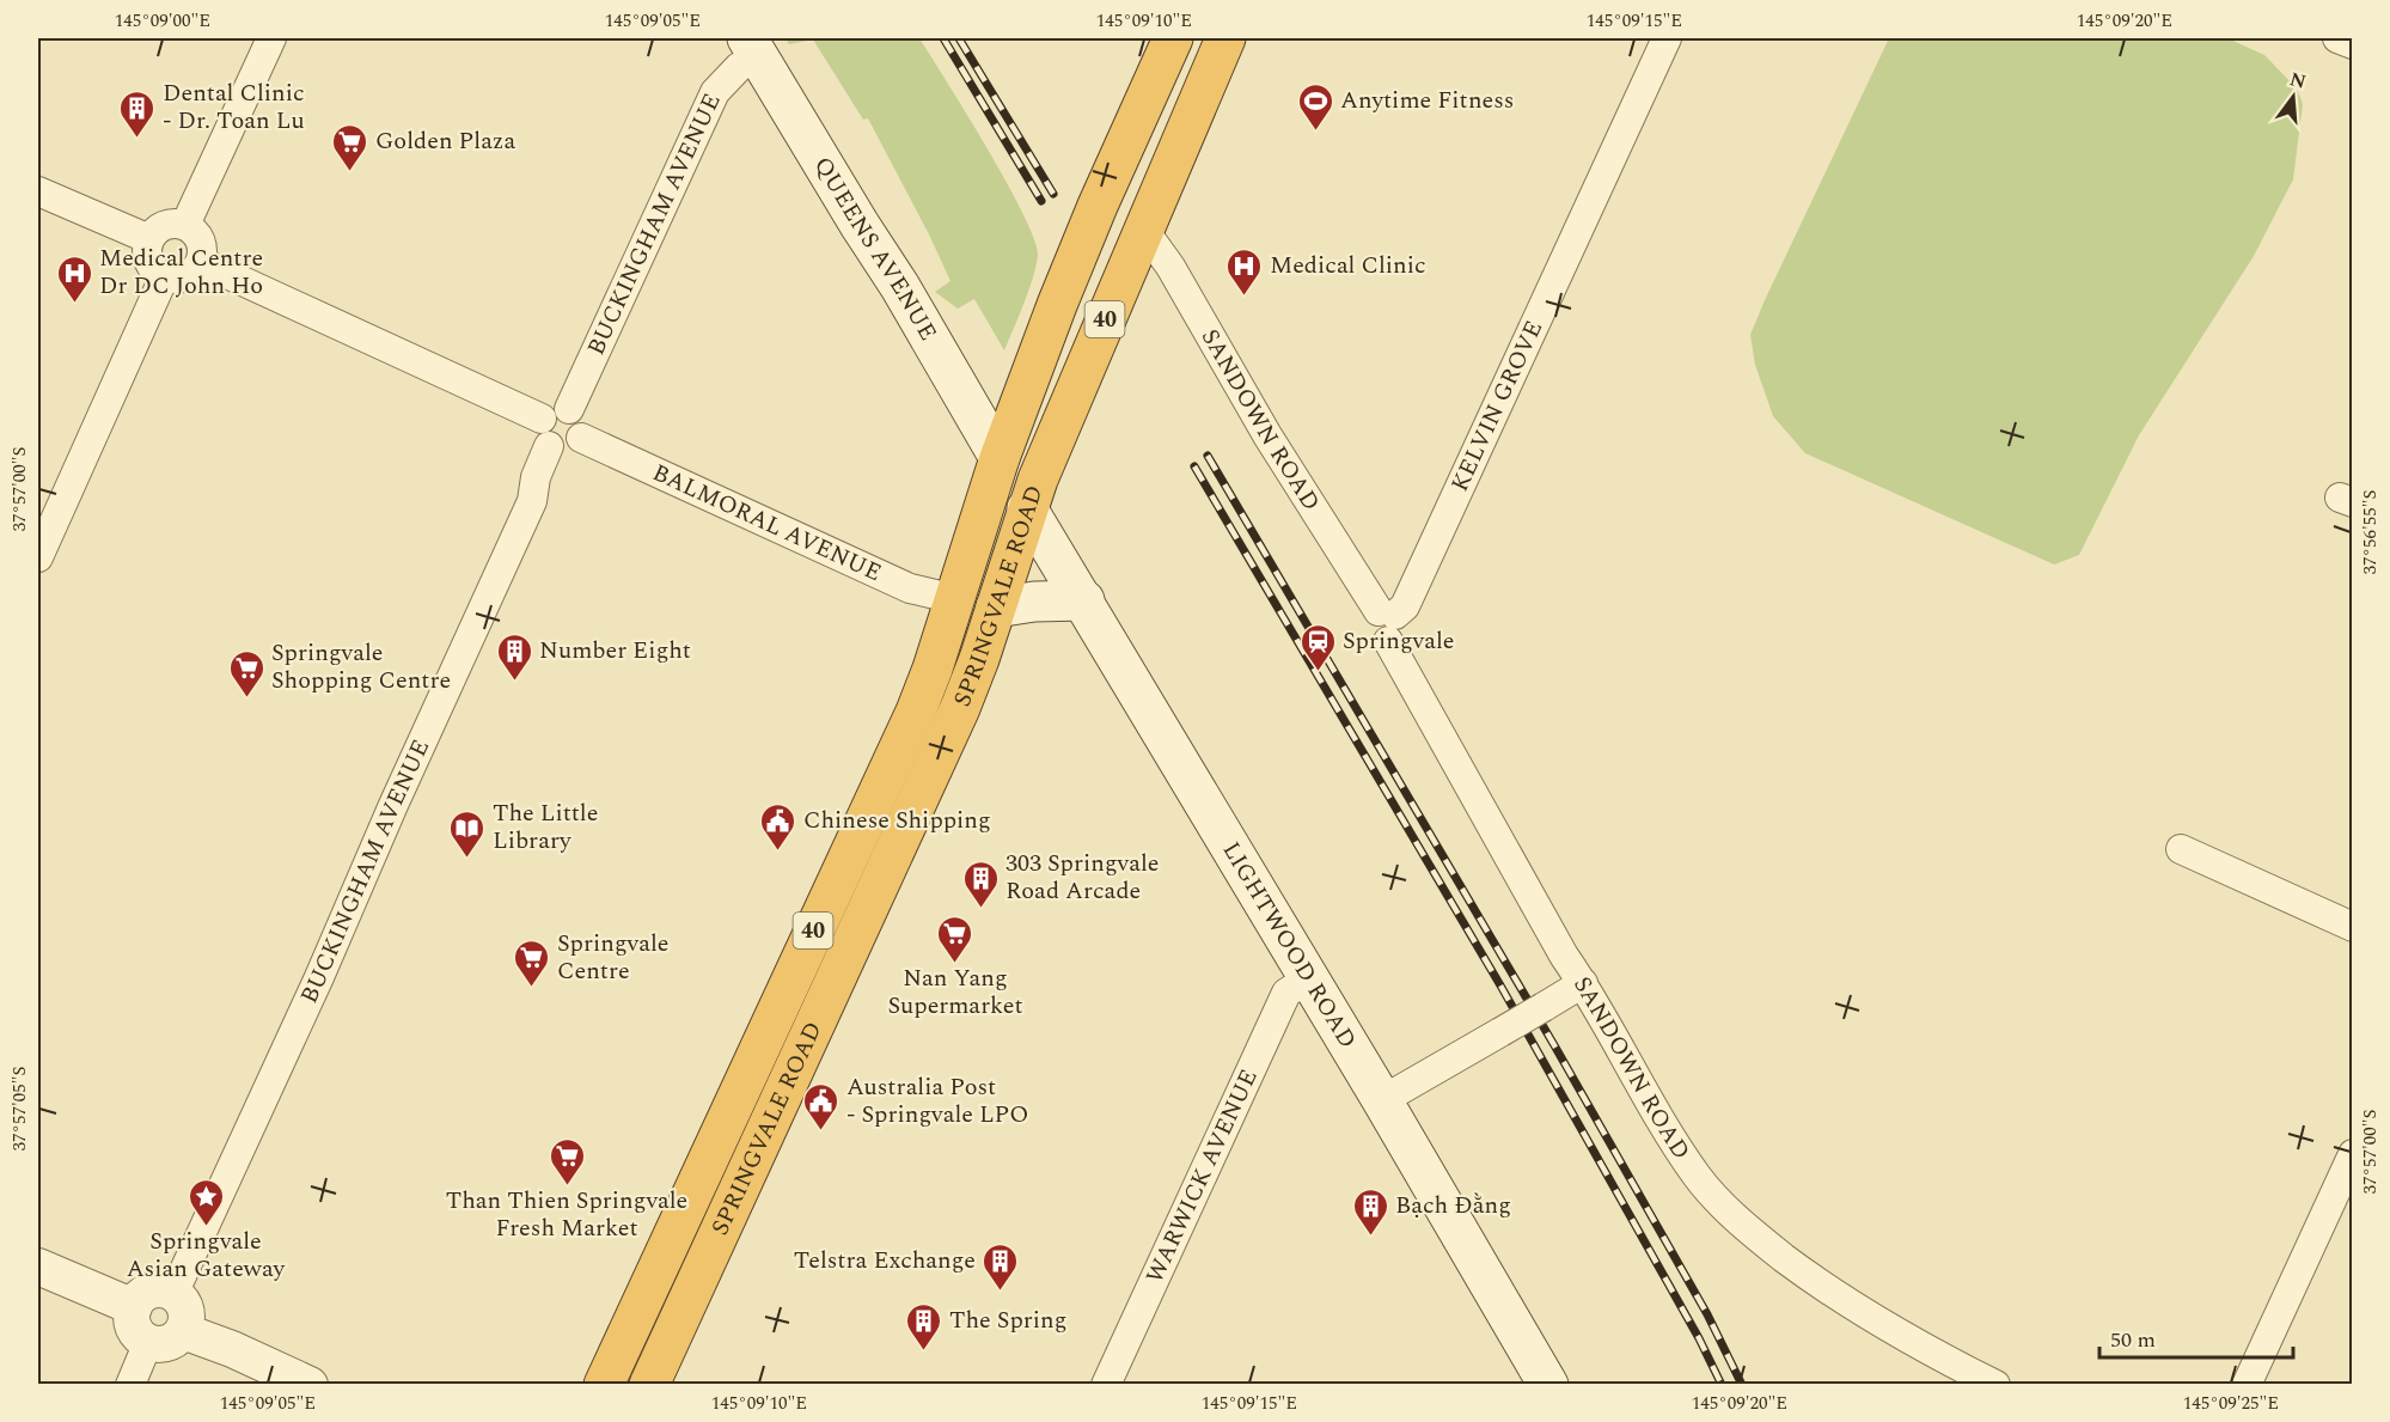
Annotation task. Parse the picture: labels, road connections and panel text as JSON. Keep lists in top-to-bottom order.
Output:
{
  "streets": {
    "highway": ["40", "SPRINGVALE ROAD"],
    "main road": ["QUEENS AVENUE", "LIGHTWOOD ROAD"],
    "street": [
      "BUCKINGHAM AVENUE",
      "KELVIN GROVE",
      "SANDOWN ROAD",
      "BALMORAL AVENUE",
      "WARWICK AVENUE"
    ]
  },
  "crossings": [
    ["BUCKINGHAM AVENUE", "QUEENS AVENUE"],
    ["BUCKINGHAM AVENUE", "BALMORAL AVENUE"],
    ["QUEENS AVENUE", "SPRINGVALE ROAD"],
    ["KELVIN GROVE", "SANDOWN ROAD"],
    ["SANDOWN ROAD", "SPRINGVALE ROAD"],
    ["BALMORAL AVENUE", "SPRINGVALE ROAD"],
    ["SPRINGVALE ROAD", "LIGHTWOOD ROAD"],
    ["LIGHTWOOD ROAD", "WARWICK AVENUE"]
  ],
  "places": {
    "sports": ["Anytime Fitness"],
    "building": [
      "Dental Clinic - Dr. Toan Lu",
      "Number Eight",
      "303 Springvale Road Arcade",
      "Bạch Đằng",
      "Telstra Exchange",
      "The Spring"
    ],
    "supermarket": [
      "Golden Plaza",
      "Springvale Shopping Centre",
      "Nan Yang Supermarket",
      "Springvale Centre",
      "Than Thien Springvale Fresh Market"
    ],
    "hospital": ["Medical Clinic", "Medical Centre Dr DC John Ho"],
    "station": ["Springvale"],
    "public building": ["Chinese Shipping", "Australia Post - Springvale LPO"],
    "library": ["The Little Library"],
    "place": ["Springvale Asian Gateway"]
  },
  "scale_bar": "50 m",
  "north": "top",
  "coordinates": [
    "145°09'00\"E",
    "145°09'05\"E",
    "145°09'10\"E",
    "145°09'15\"E",
    "145°09'20\"E",
    "37°57'00\"S",
    "37°56'55\"S",
    "37°57'05\"S",
    "145°09'25\"E"
  ]
}
